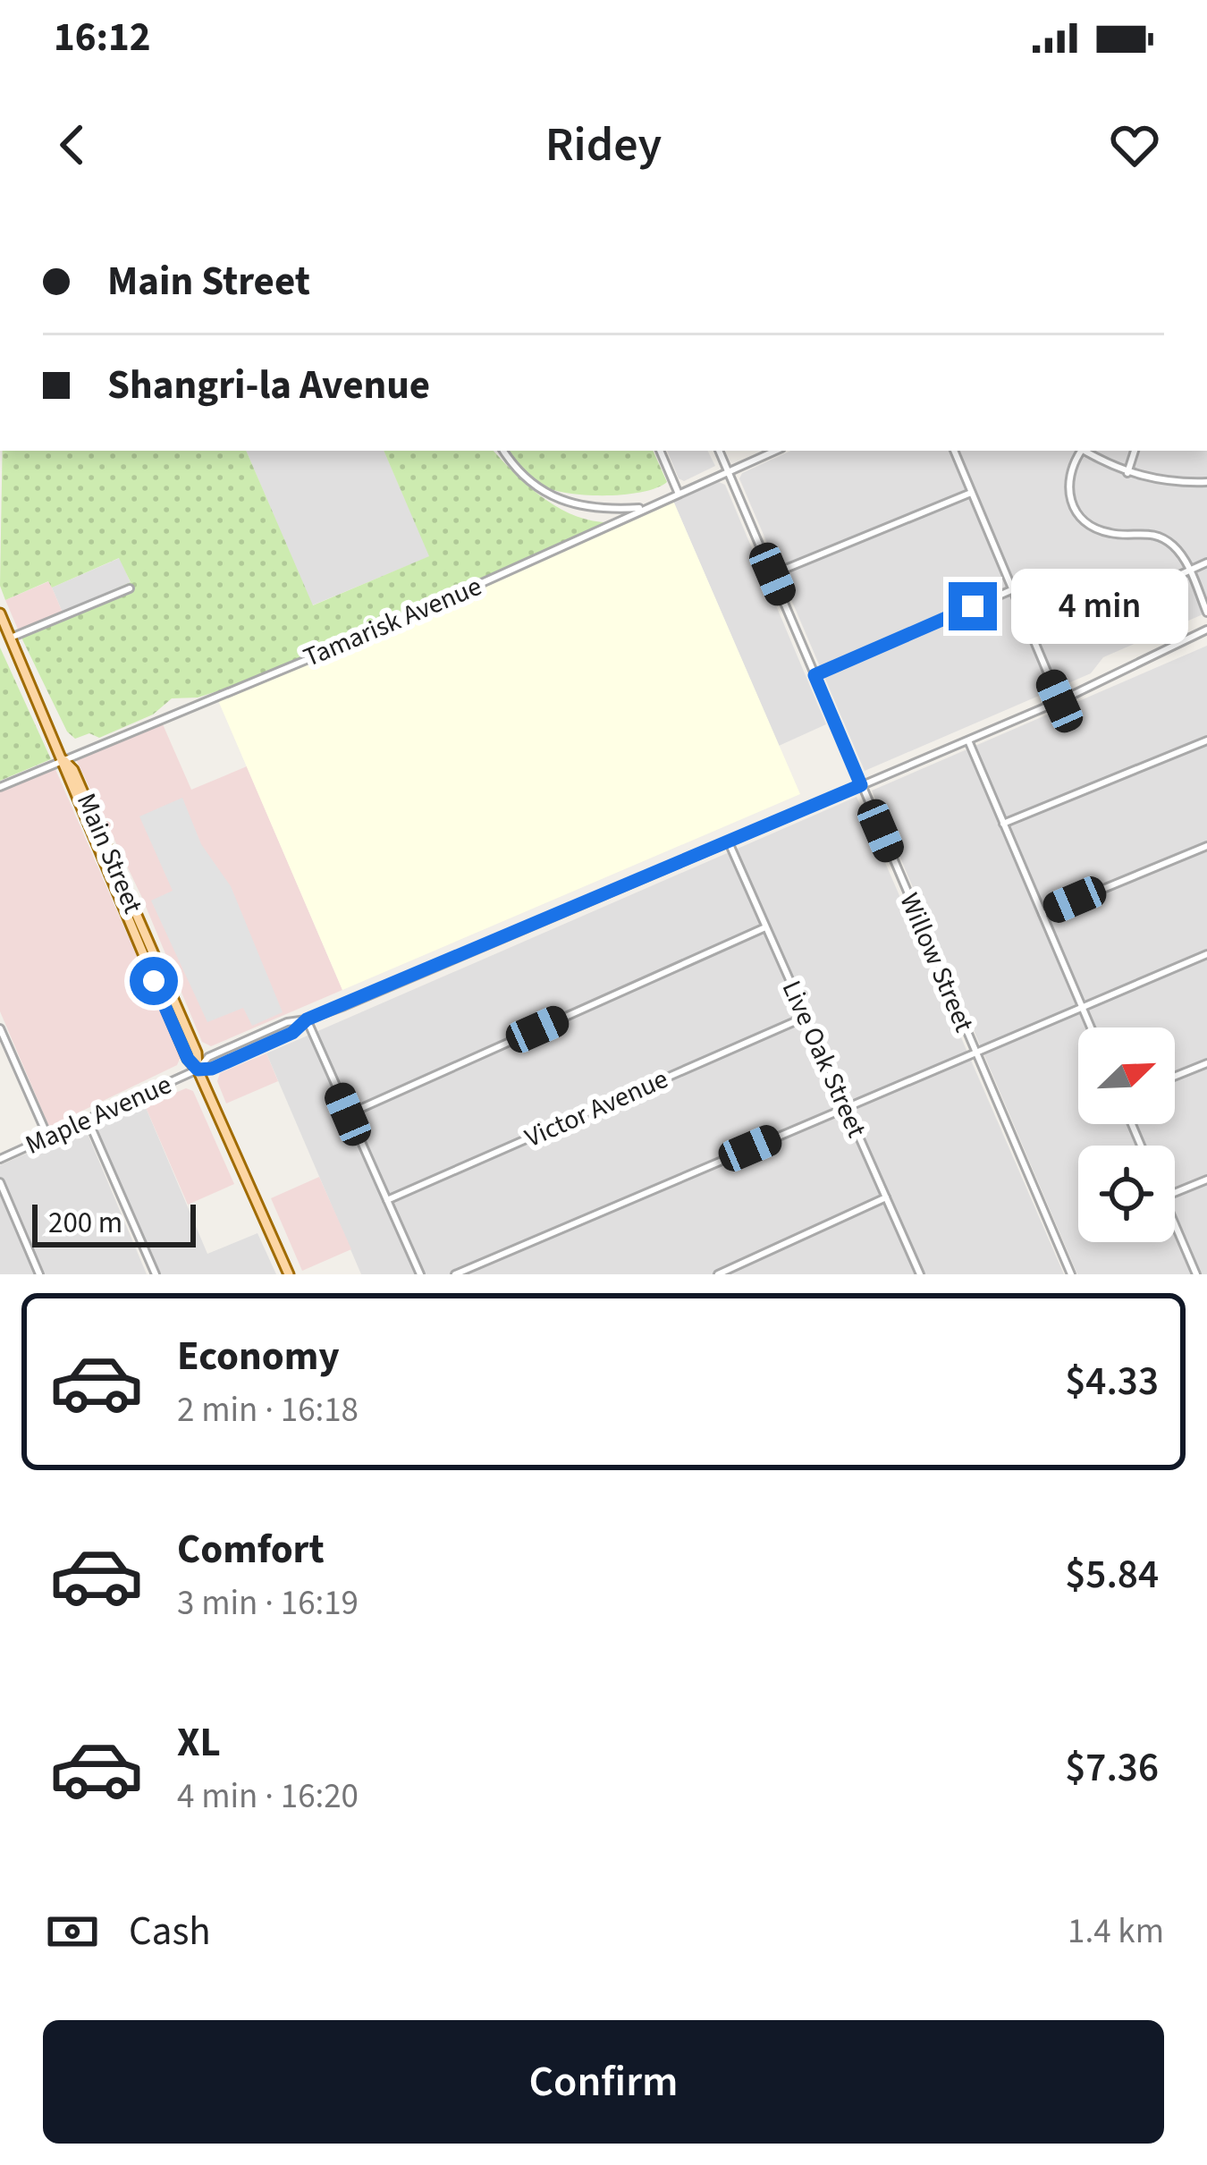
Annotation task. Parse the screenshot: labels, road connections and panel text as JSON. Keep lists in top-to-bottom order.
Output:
{
  "streets": {
    "main road": ["Main Street"],
    "street": [
      "Tamarisk Avenue",
      "Willow Street",
      "Live Oak Street",
      "Victor Avenue",
      "Maple Avenue"
    ]
  },
  "crossings": [
    ["Tamarisk Avenue", "Main Street"],
    ["Tamarisk Avenue", "Willow Street"],
    ["Main Street", "Maple Avenue"],
    ["Willow Street", "Maple Avenue"],
    ["Live Oak Street", "Victor Avenue"],
    ["Live Oak Street", "Maple Avenue"]
  ],
  "scale_bar": "200 m",
  "north": "top right",
  "page": {
    "status": "16:12",
    "header": "Ridey",
    "banner": ["Main Street", "Shangri-la Avenue"],
    "bubble": "4 min",
    "scale": "200 m",
    "list": [
      {
        "name": "Economy",
        "note": "2 min · 16:18",
        "value": "$4.33"
      },
      {
        "name": "Comfort",
        "note": "3 min · 16:19",
        "value": "$5.84"
      },
      {
        "name": "XL",
        "note": "4 min · 16:20",
        "value": "$7.36"
      }
    ],
    "pay": ["Cash", "1.4 km"],
    "buttons": "Confirm"
  }
}
